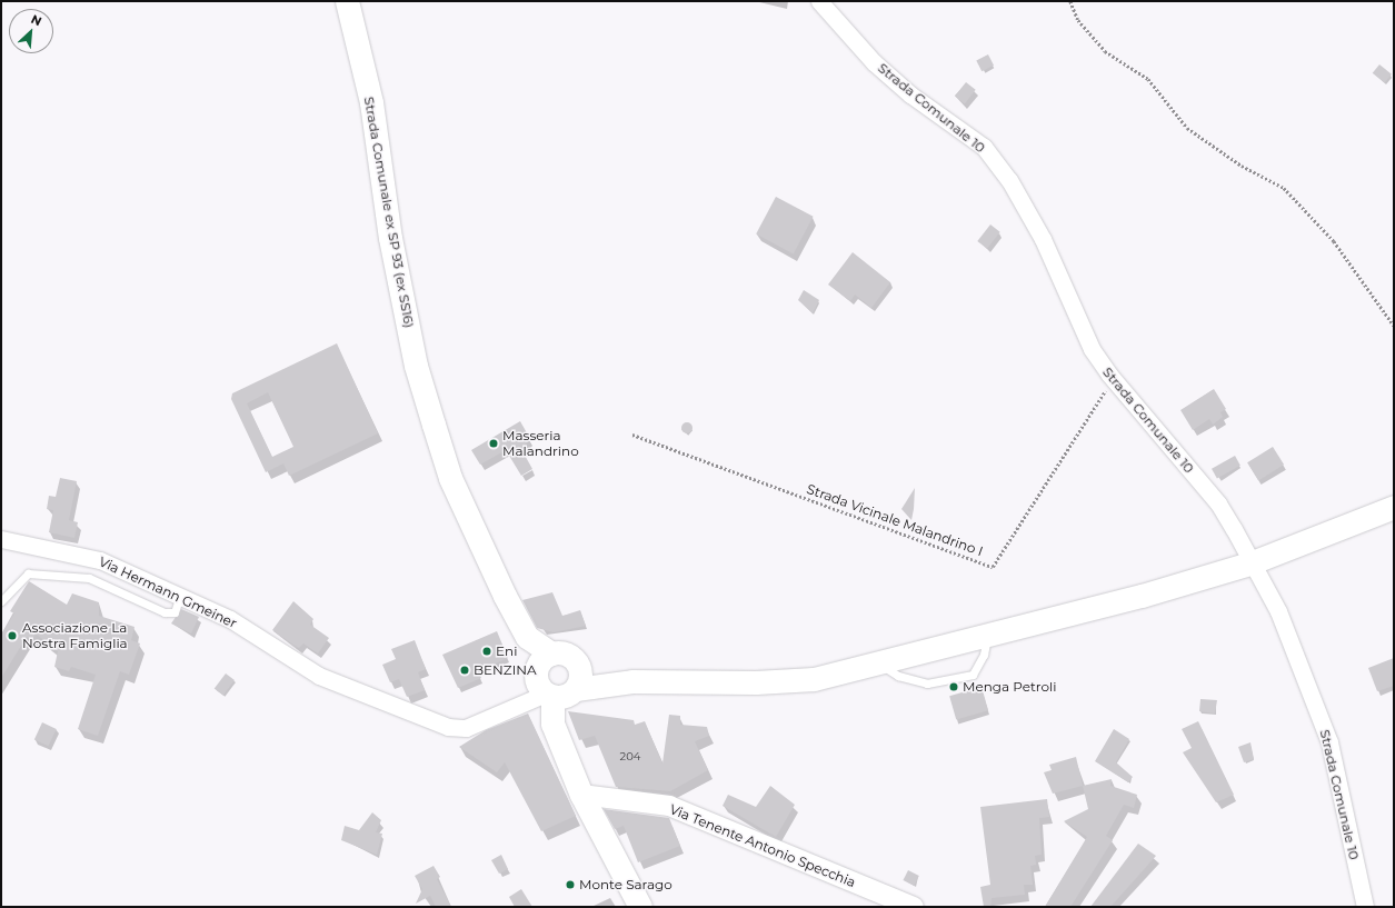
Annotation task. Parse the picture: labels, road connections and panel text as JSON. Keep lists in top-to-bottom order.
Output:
{
  "streets": {
    "main road": ["Strada Comunale ex SP 93 (ex SS16)"],
    "street": ["Strada Comunale 10", "Via Hermann Gmeiner", "Via Tenente Antonio Specchia"],
    "path": ["Strada Vicinale Malandrino I"]
  },
  "crossings": [
    ["Strada Comunale 10", "Strada Vicinale Malandrino I"],
    ["Strada Comunale ex SP 93 (ex SS16)", "Via Hermann Gmeiner"]
  ],
  "places": [
    "Masseria Malandrino",
    "Associazione La Nostra Famiglia",
    "Eni",
    "BENZINA",
    "Menga Petroli",
    "Monte Sarago"
  ],
  "house_numbers": ["204"],
  "north": "top right"
}
